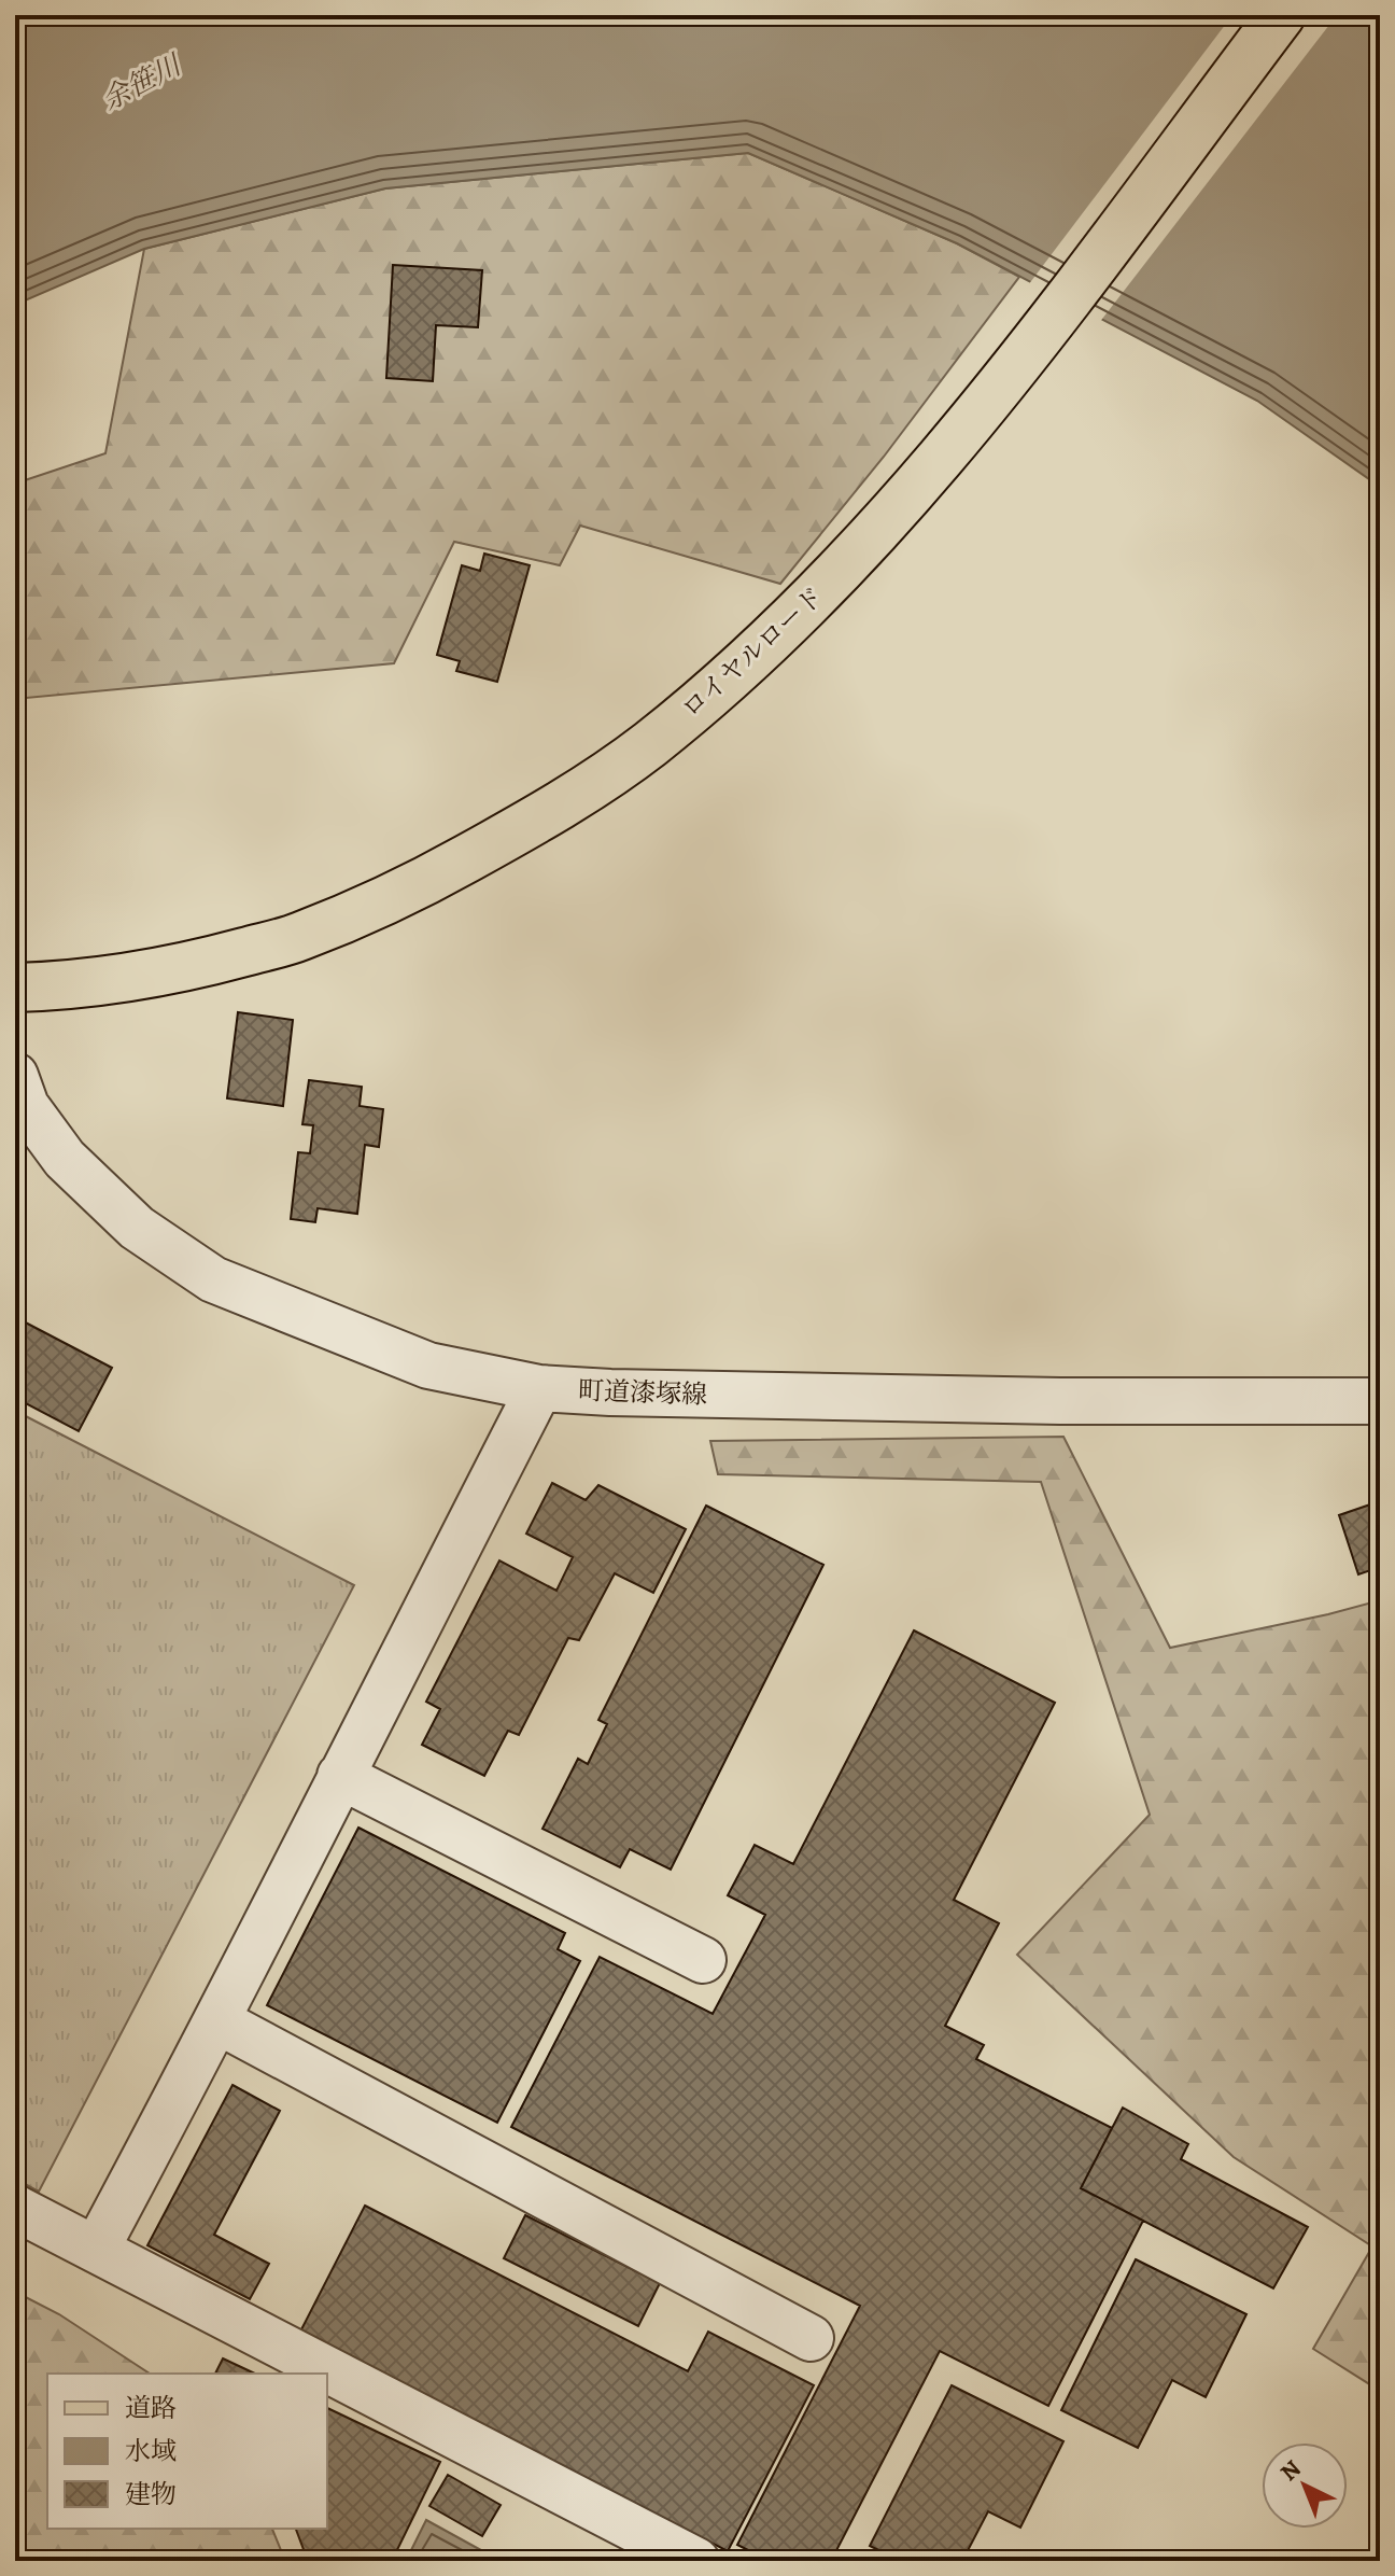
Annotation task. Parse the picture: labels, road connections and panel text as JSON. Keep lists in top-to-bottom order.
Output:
{
  "streets": {
    "main road": ["ロイヤルロード"],
    "street": ["町道漆塚線"]
  },
  "water": ["余笹川"],
  "legend": ["道路", "水域", "建物"],
  "north": "top left"
}
